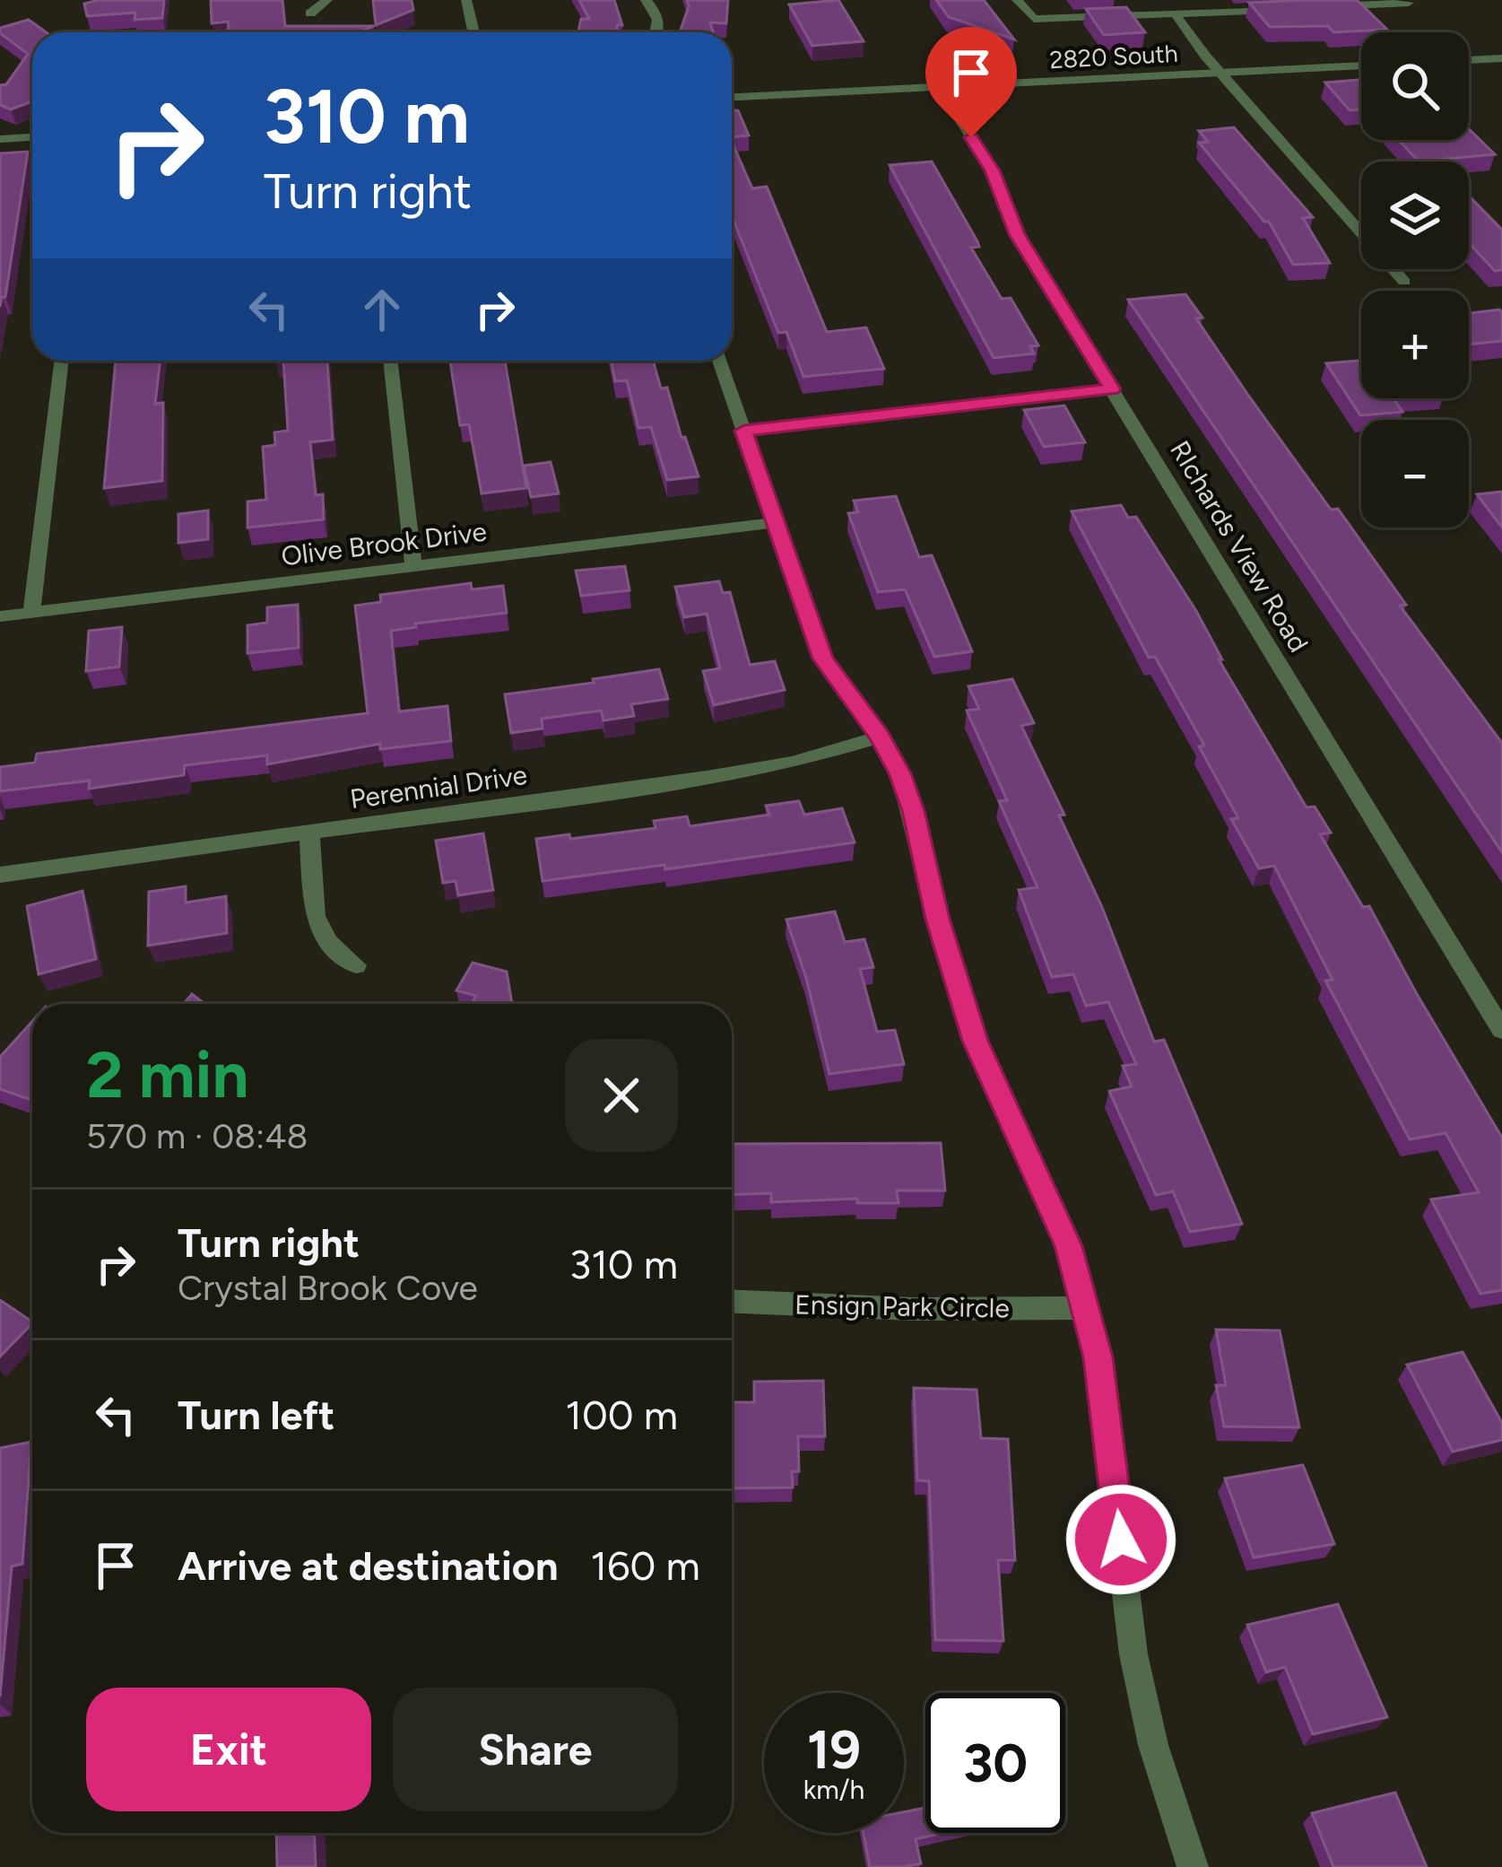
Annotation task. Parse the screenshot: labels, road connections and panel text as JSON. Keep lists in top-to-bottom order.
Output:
{
  "streets": {
    "street": [
      "2820 South",
      "Olive Brook Drive",
      "RIchards View Road",
      "Perennial Drive",
      "Ensign Park Circle"
    ]
  },
  "crossings": [
    ["2820 South", "RIchards View Road"]
  ],
  "page": {
    "map_buttons": ["+", "−"],
    "turn": ["310 m", "Turn right"],
    "heading": ["2 min", "570 m · 08:48"],
    "list": [
      {
        "name": "Turn right",
        "note": "Crystal Brook Cove",
        "value": "310 m"
      },
      {
        "name": "Turn left",
        "value": "100 m"
      },
      {
        "name": "Arrive at destination",
        "value": "160 m"
      }
    ],
    "buttons": ["Exit", "Share"],
    "speed": "19 km/h",
    "limit": "30"
  }
}
